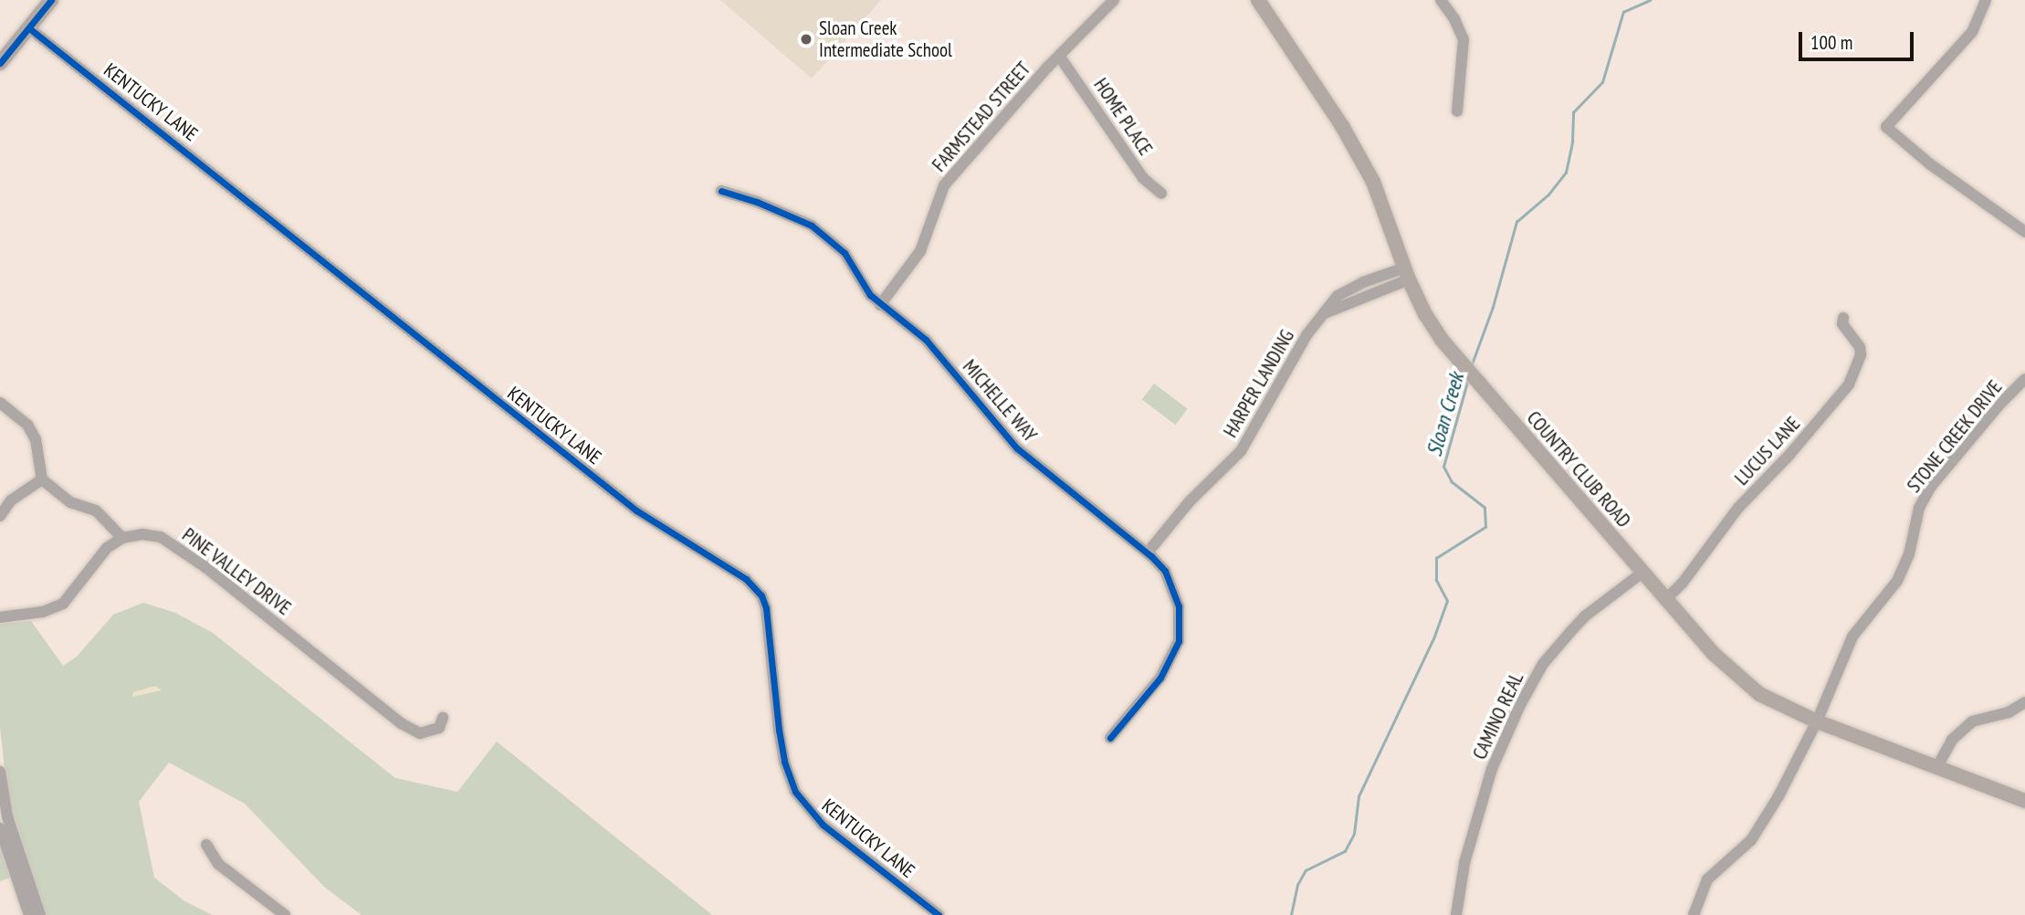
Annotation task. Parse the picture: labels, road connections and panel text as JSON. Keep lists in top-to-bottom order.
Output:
{
  "streets": {
    "main road": ["COUNTRY CLUB ROAD"],
    "street": [
      "KENTUCKY LANE",
      "FARMSTEAD STREET",
      "HOME PLACE",
      "HARPER LANDING",
      "MICHELLE WAY",
      "STONE CREEK DRIVE",
      "LUCUS LANE",
      "PINE VALLEY DRIVE",
      "CAMINO REAL"
    ]
  },
  "crossings": [
    ["FARMSTEAD STREET", "HOME PLACE"],
    ["FARMSTEAD STREET", "MICHELLE WAY"],
    ["HARPER LANDING", "MICHELLE WAY"],
    ["HARPER LANDING", "COUNTRY CLUB ROAD"],
    ["STONE CREEK DRIVE", "COUNTRY CLUB ROAD"],
    ["LUCUS LANE", "COUNTRY CLUB ROAD"],
    ["COUNTRY CLUB ROAD", "CAMINO REAL"]
  ],
  "water": ["Sloan Creek"],
  "places": ["Sloan Creek Intermediate School"],
  "scale_bar": "100 m"
}
